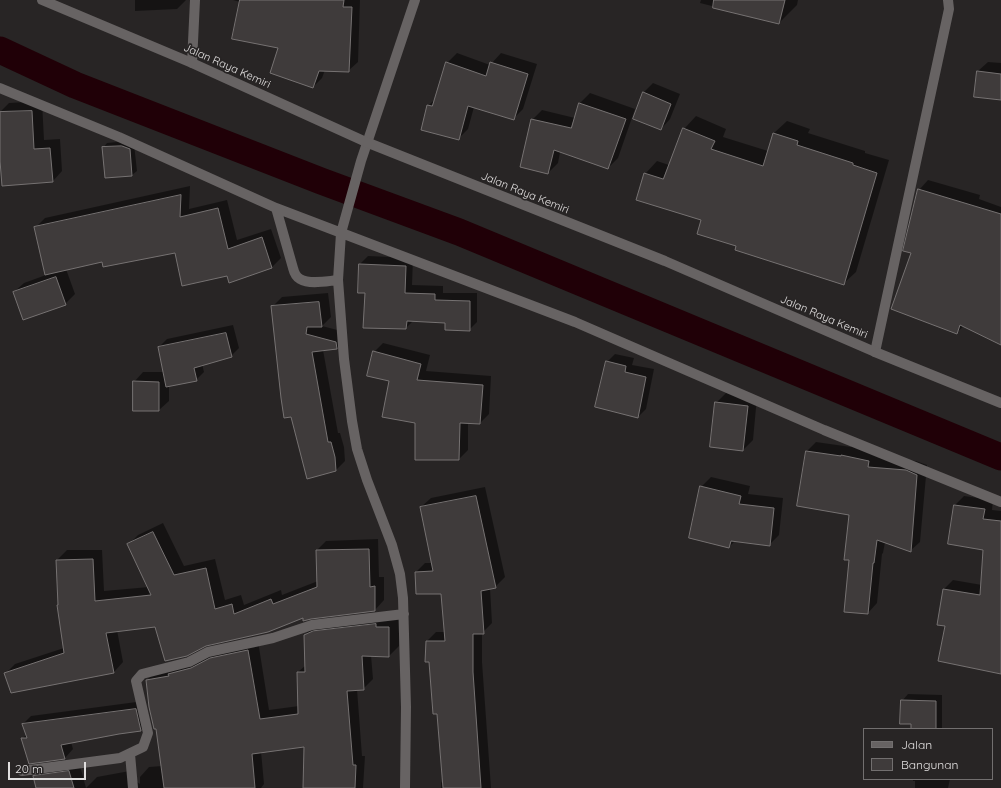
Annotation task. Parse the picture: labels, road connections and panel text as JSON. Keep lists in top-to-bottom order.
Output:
{
  "streets": {
    "street": ["Jalan Raya Kemiri"]
  },
  "legend": ["Jalan", "Bangunan"],
  "scale_bar": "20 m"
}
